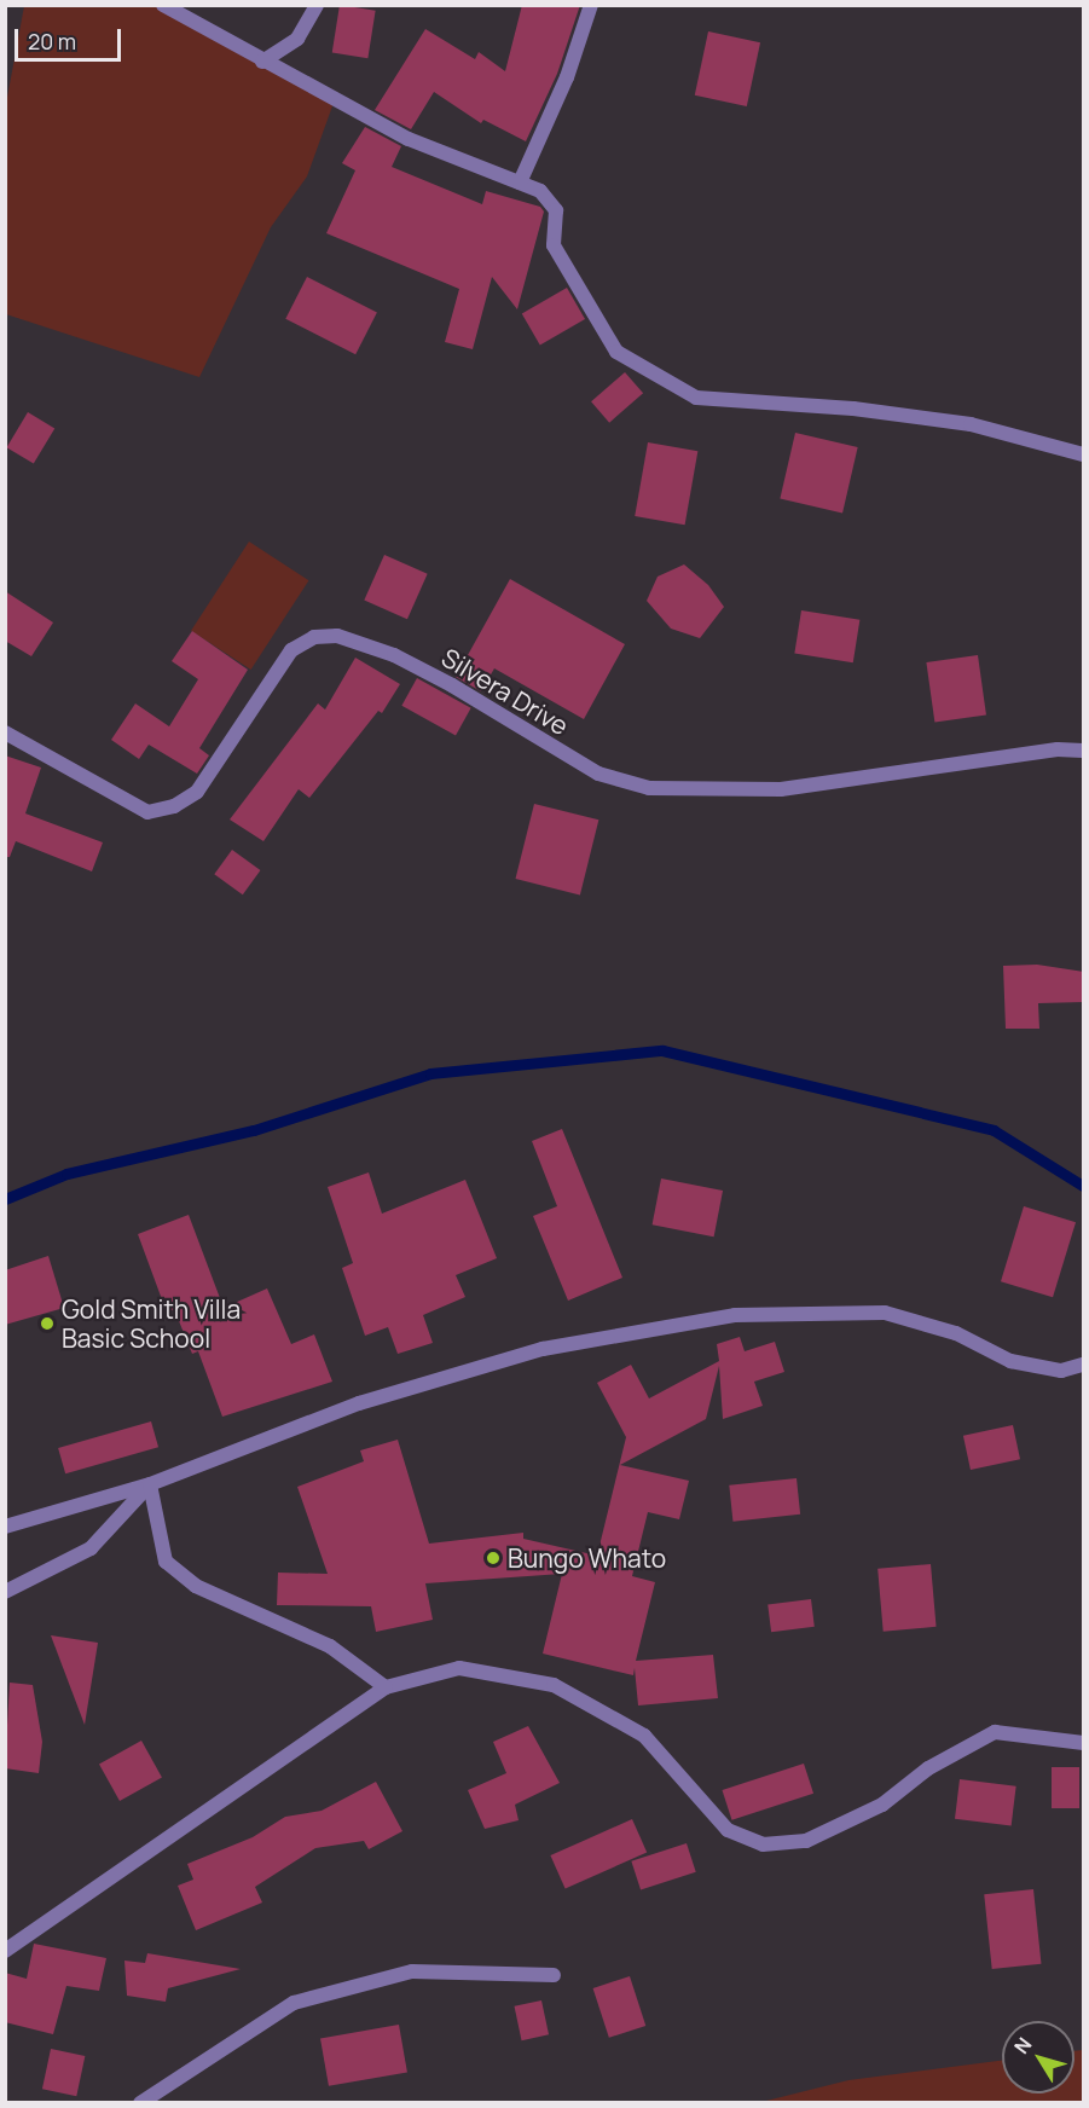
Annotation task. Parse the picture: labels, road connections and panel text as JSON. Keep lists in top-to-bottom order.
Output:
{
  "streets": {
    "street": ["Silvera Drive"]
  },
  "places": ["Gold Smith Villa Basic School", "Bungo Whato"],
  "scale_bar": "20 m",
  "north": "top left"
}
